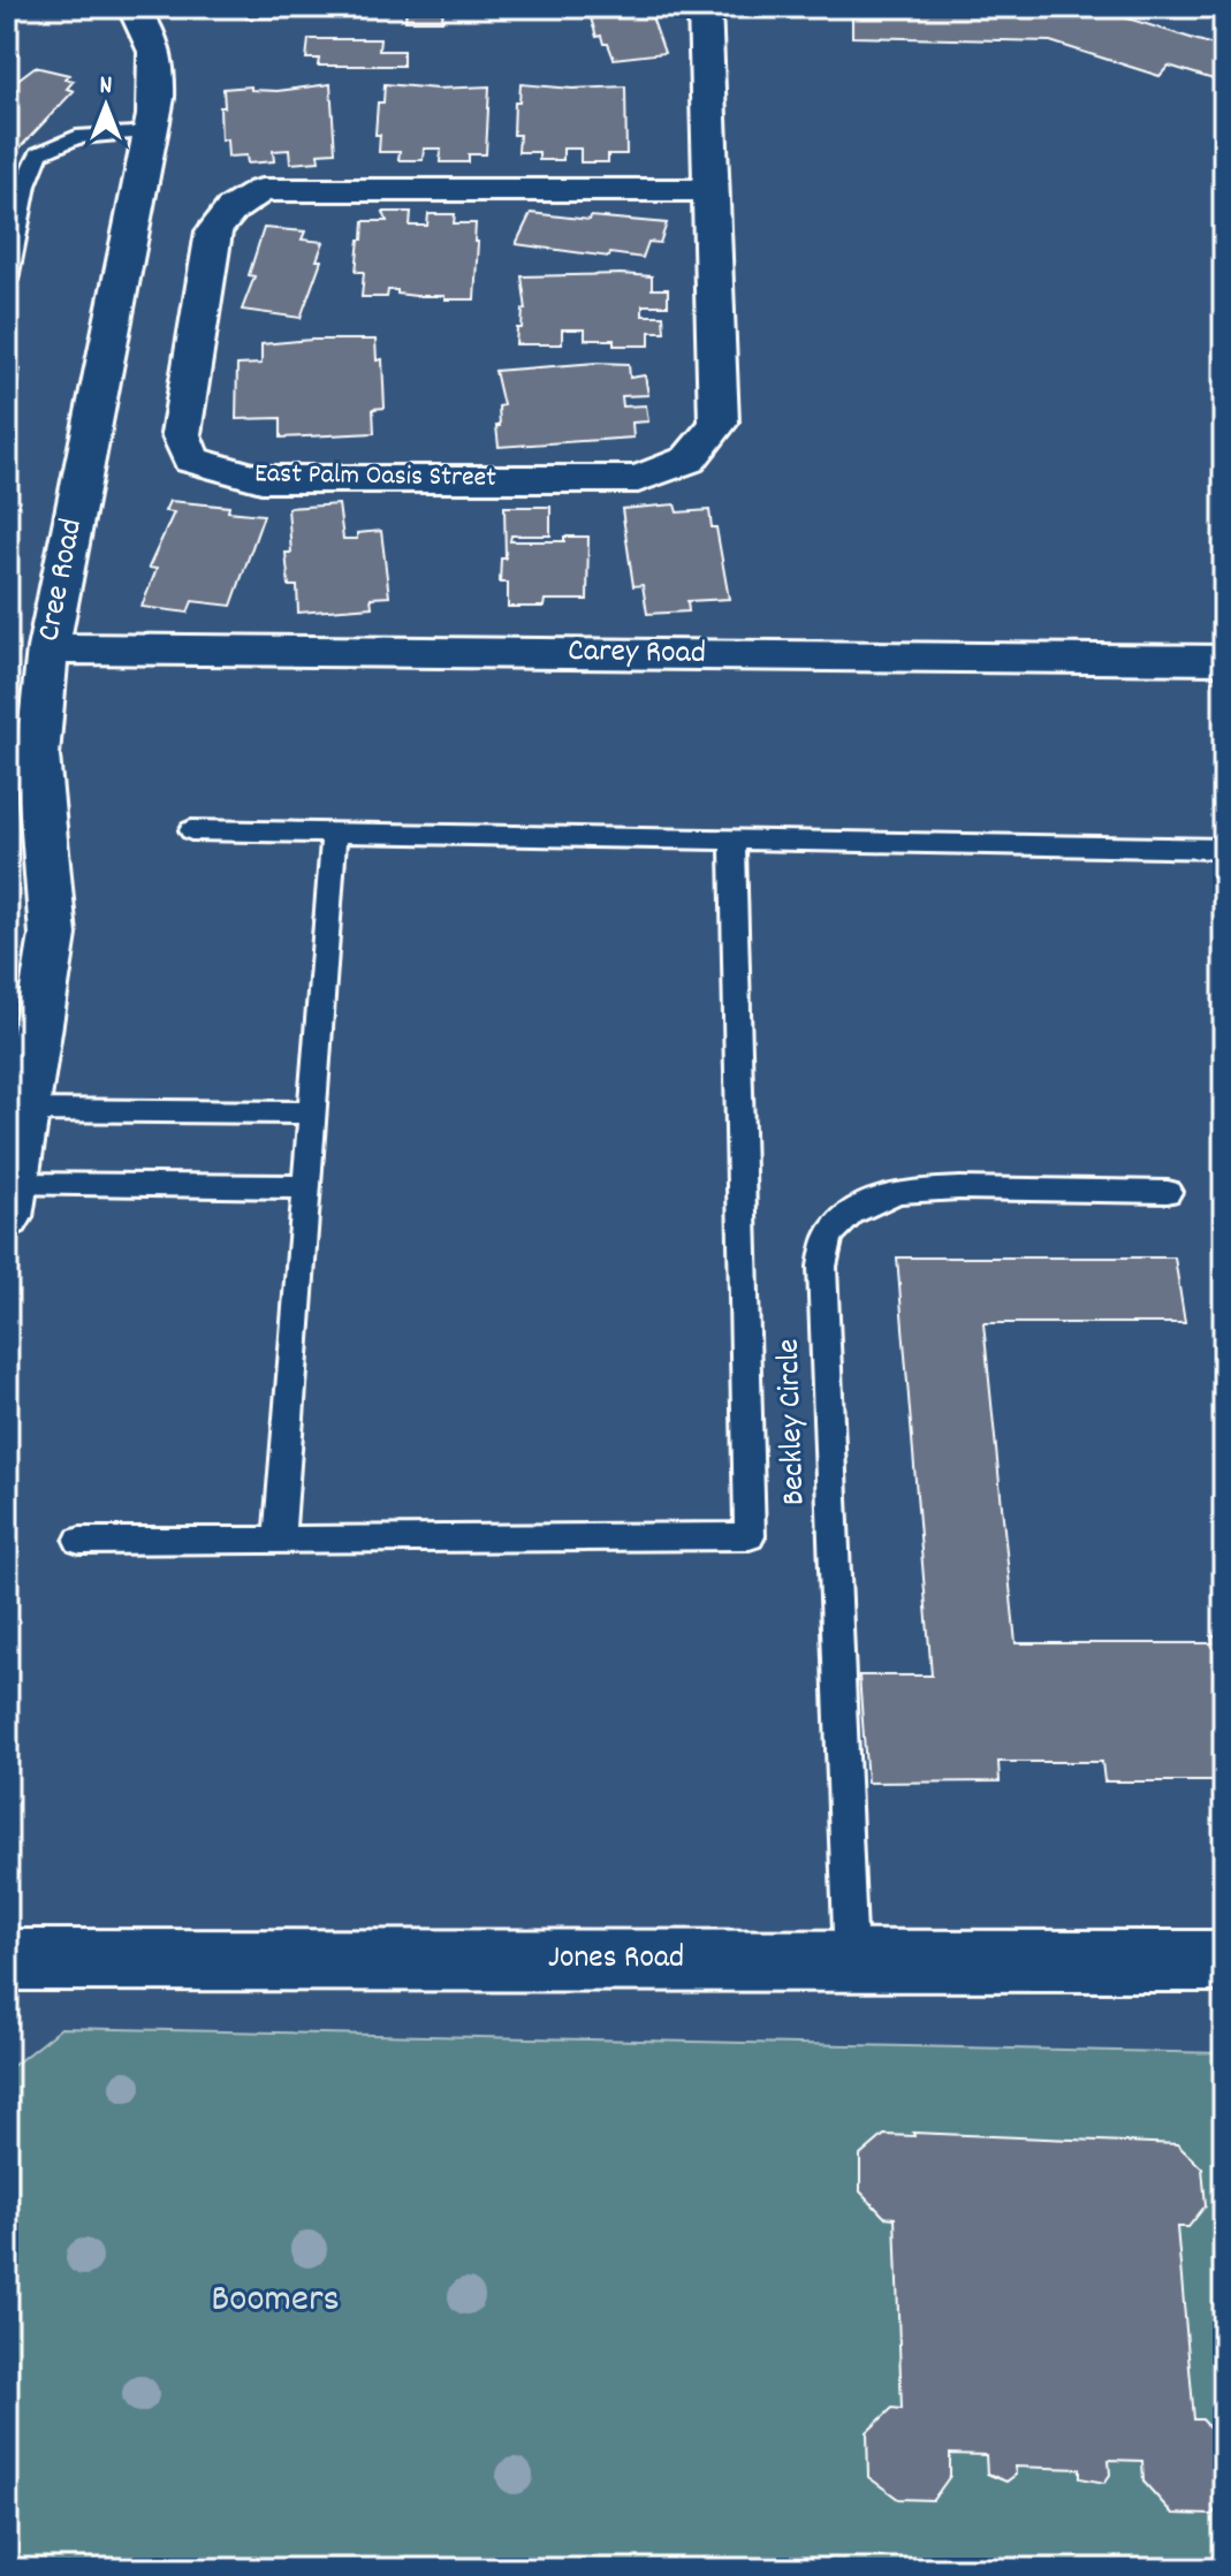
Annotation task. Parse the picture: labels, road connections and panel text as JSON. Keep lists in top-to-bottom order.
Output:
{
  "streets": {
    "street": [
      "East Palm Oasis Street",
      "Cree Road",
      "Carey Road",
      "Jones Road"
    ],
    "lane": ["Beckley Circle"]
  },
  "crossings": [
    ["Cree Road", "Carey Road"],
    ["Beckley Circle", "Jones Road"]
  ],
  "parks": ["Boomers"],
  "north": "top"
}
